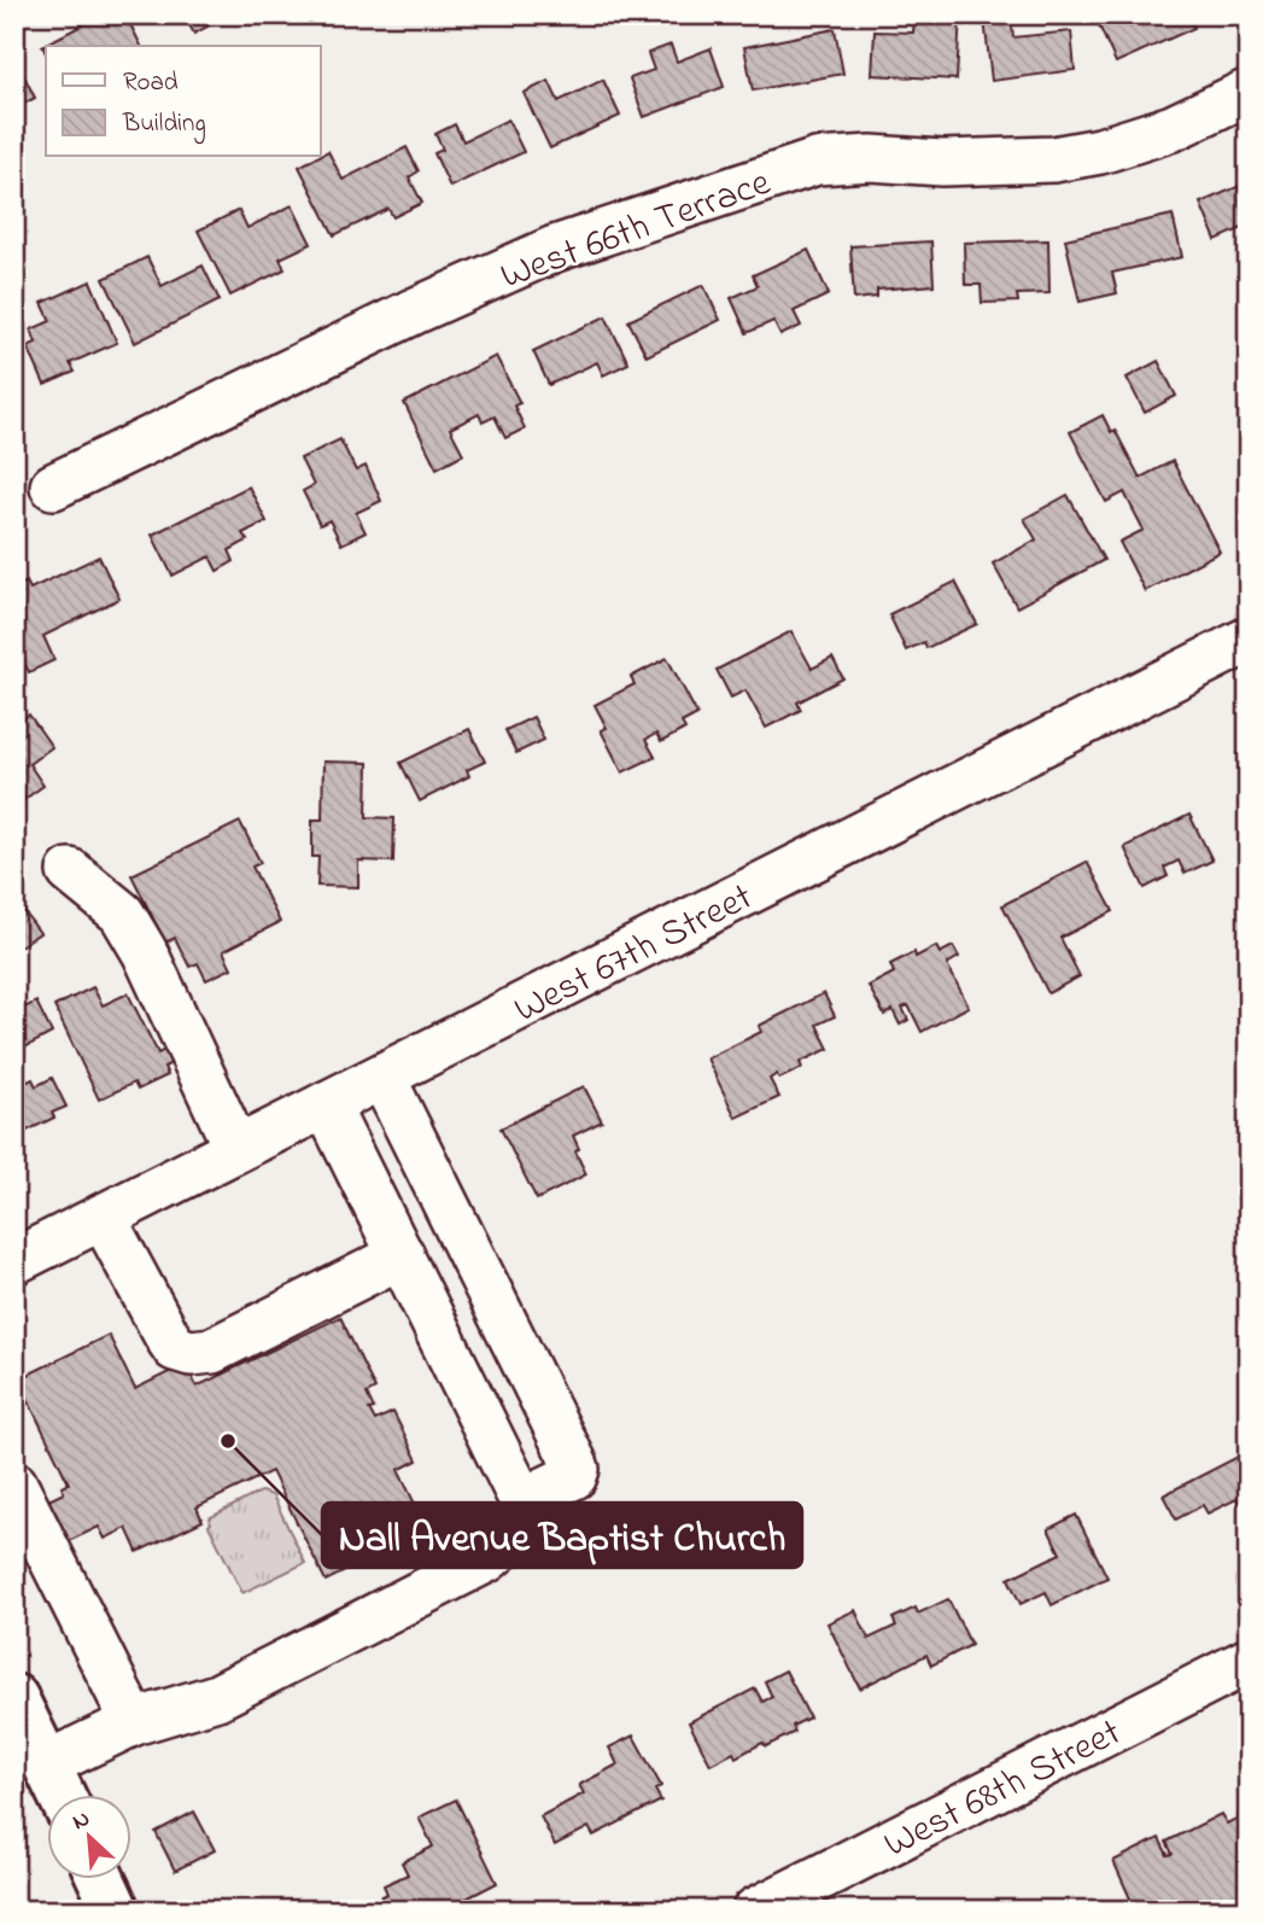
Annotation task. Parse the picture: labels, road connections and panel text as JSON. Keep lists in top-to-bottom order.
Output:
{
  "streets": {
    "street": ["West 66th Terrace", "West 67th Street", "West 68th Street"]
  },
  "places": ["Nall Avenue Baptist Church"],
  "legend": ["Road", "Building"],
  "north": "top left"
}
